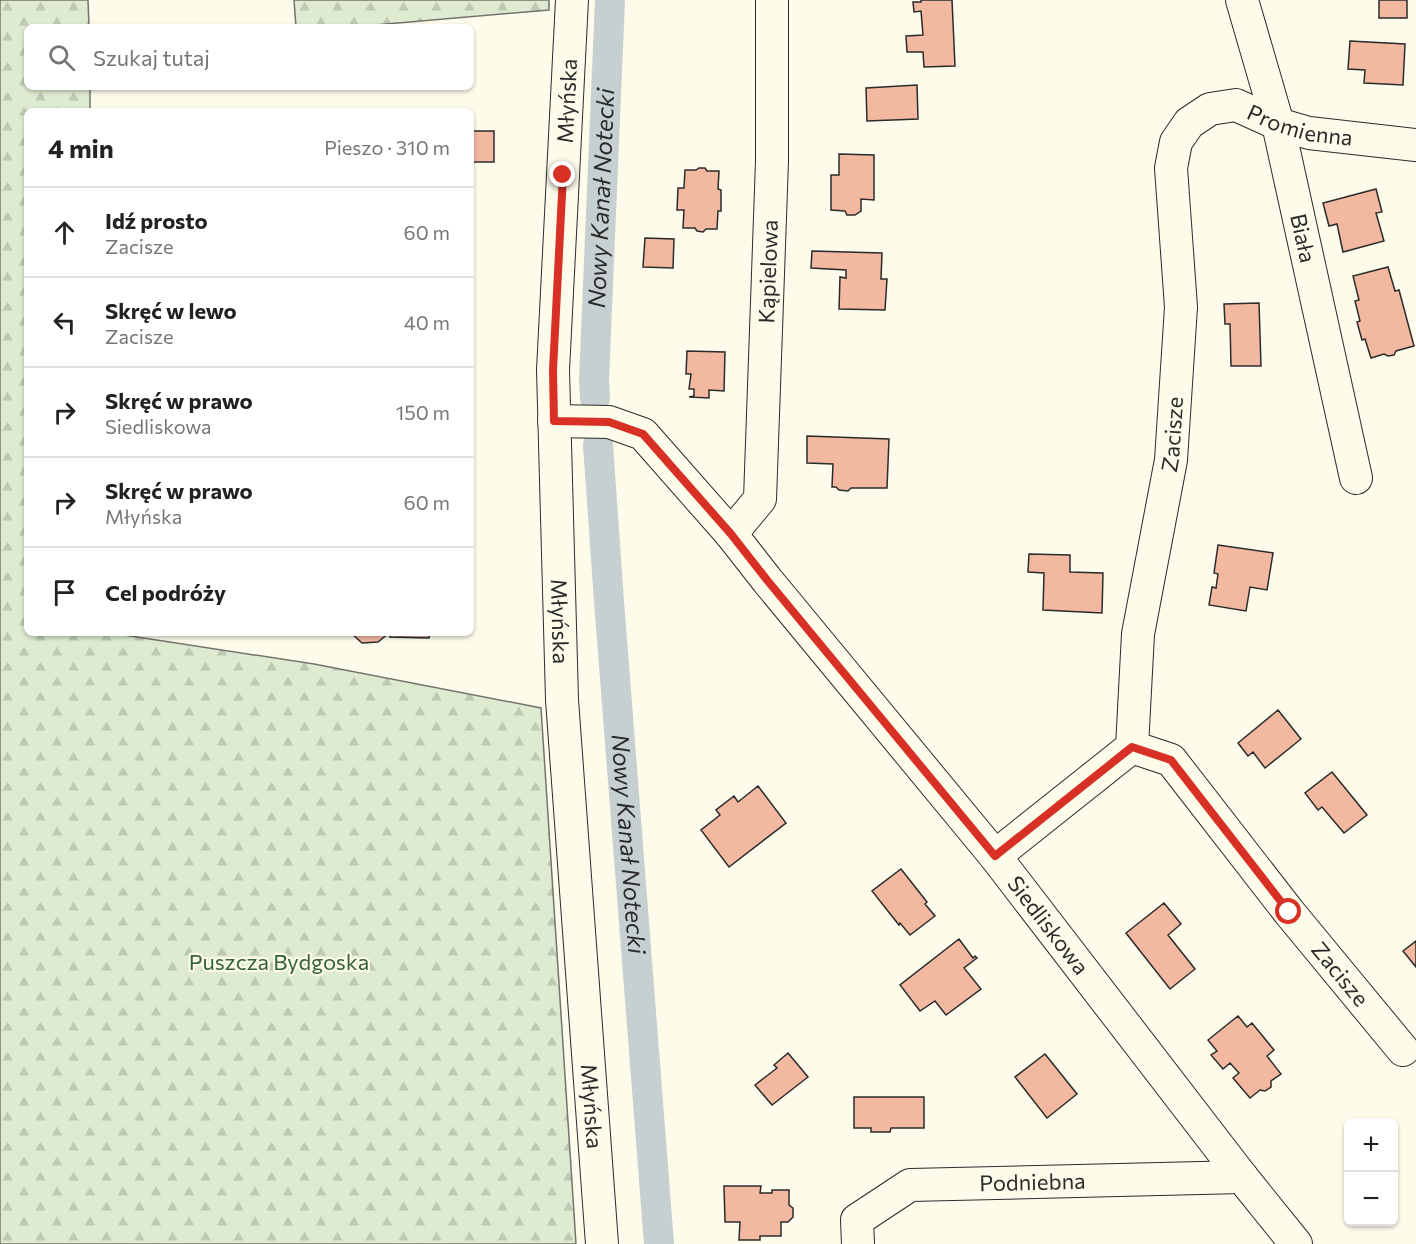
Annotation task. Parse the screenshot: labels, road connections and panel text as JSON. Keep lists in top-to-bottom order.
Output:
{
  "streets": {
    "street": [
      "Młyńska",
      "Promienna",
      "Biała",
      "Kąpielowa",
      "Zacisze",
      "Siedliskowa",
      "Podniebna"
    ]
  },
  "crossings": [
    ["Młyńska", "Siedliskowa"],
    ["Promienna", "Biała"],
    ["Promienna", "Zacisze"],
    ["Kąpielowa", "Siedliskowa"],
    ["Siedliskowa", "Podniebna"]
  ],
  "water": ["Nowy Kanał Notecki"],
  "parks": ["Puszcza Bydgoska"],
  "page": {
    "search": "Szukaj tutaj",
    "heading": ["4 min", "Pieszo · 310 m"],
    "list": [
      ["Idź prosto", "Zacisze", "60 m"],
      ["Skręć w lewo", "Zacisze", "40 m"],
      ["Skręć w prawo", "Siedliskowa", "150 m"],
      ["Skręć w prawo", "Młyńska", "60 m"],
      "Cel podróży"
    ],
    "map_buttons": ["+", "−"]
  }
}
